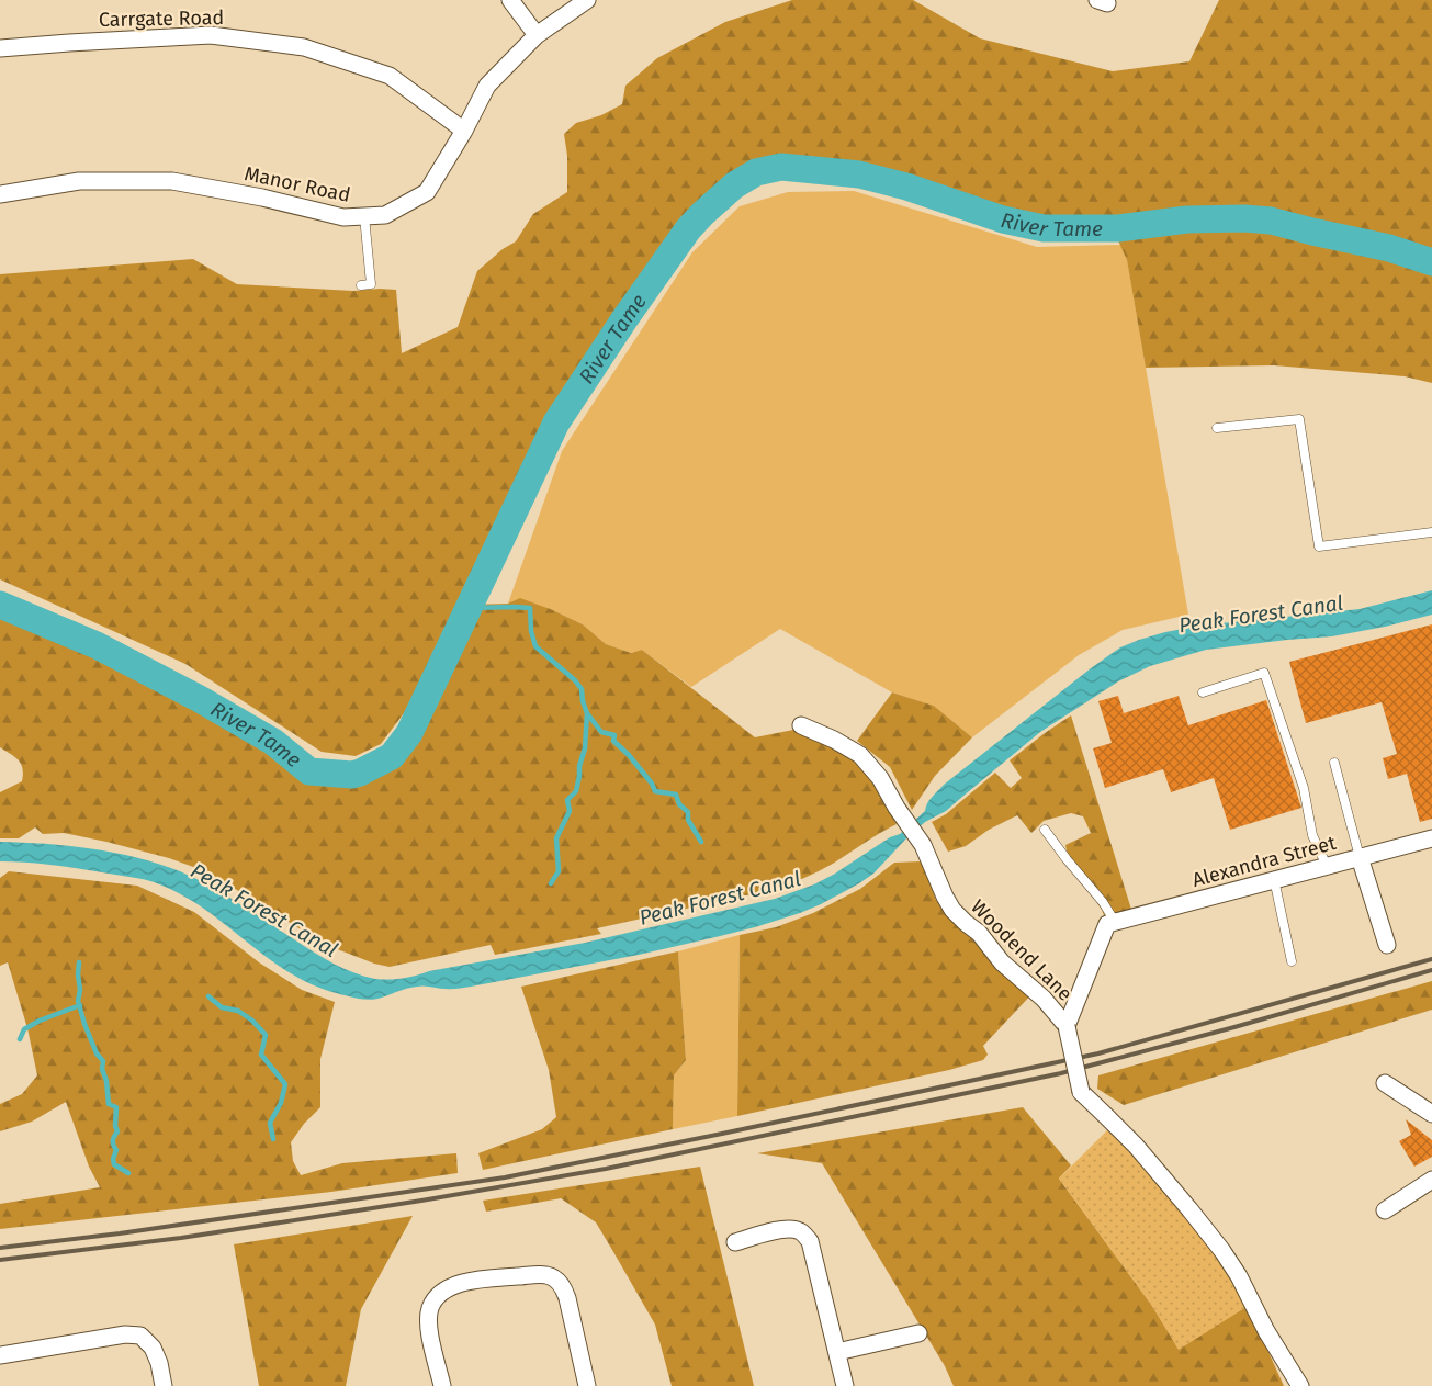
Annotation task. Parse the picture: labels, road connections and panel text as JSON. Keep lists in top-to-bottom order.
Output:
{
  "streets": {
    "street": [
      "Carrgate Road",
      "Manor Road",
      "Alexandra Street",
      "Woodend Lane"
    ]
  },
  "crossings": [
    ["Carrgate Road", "Manor Road"]
  ],
  "water": ["River Tame", "Peak Forest Canal"]
}
